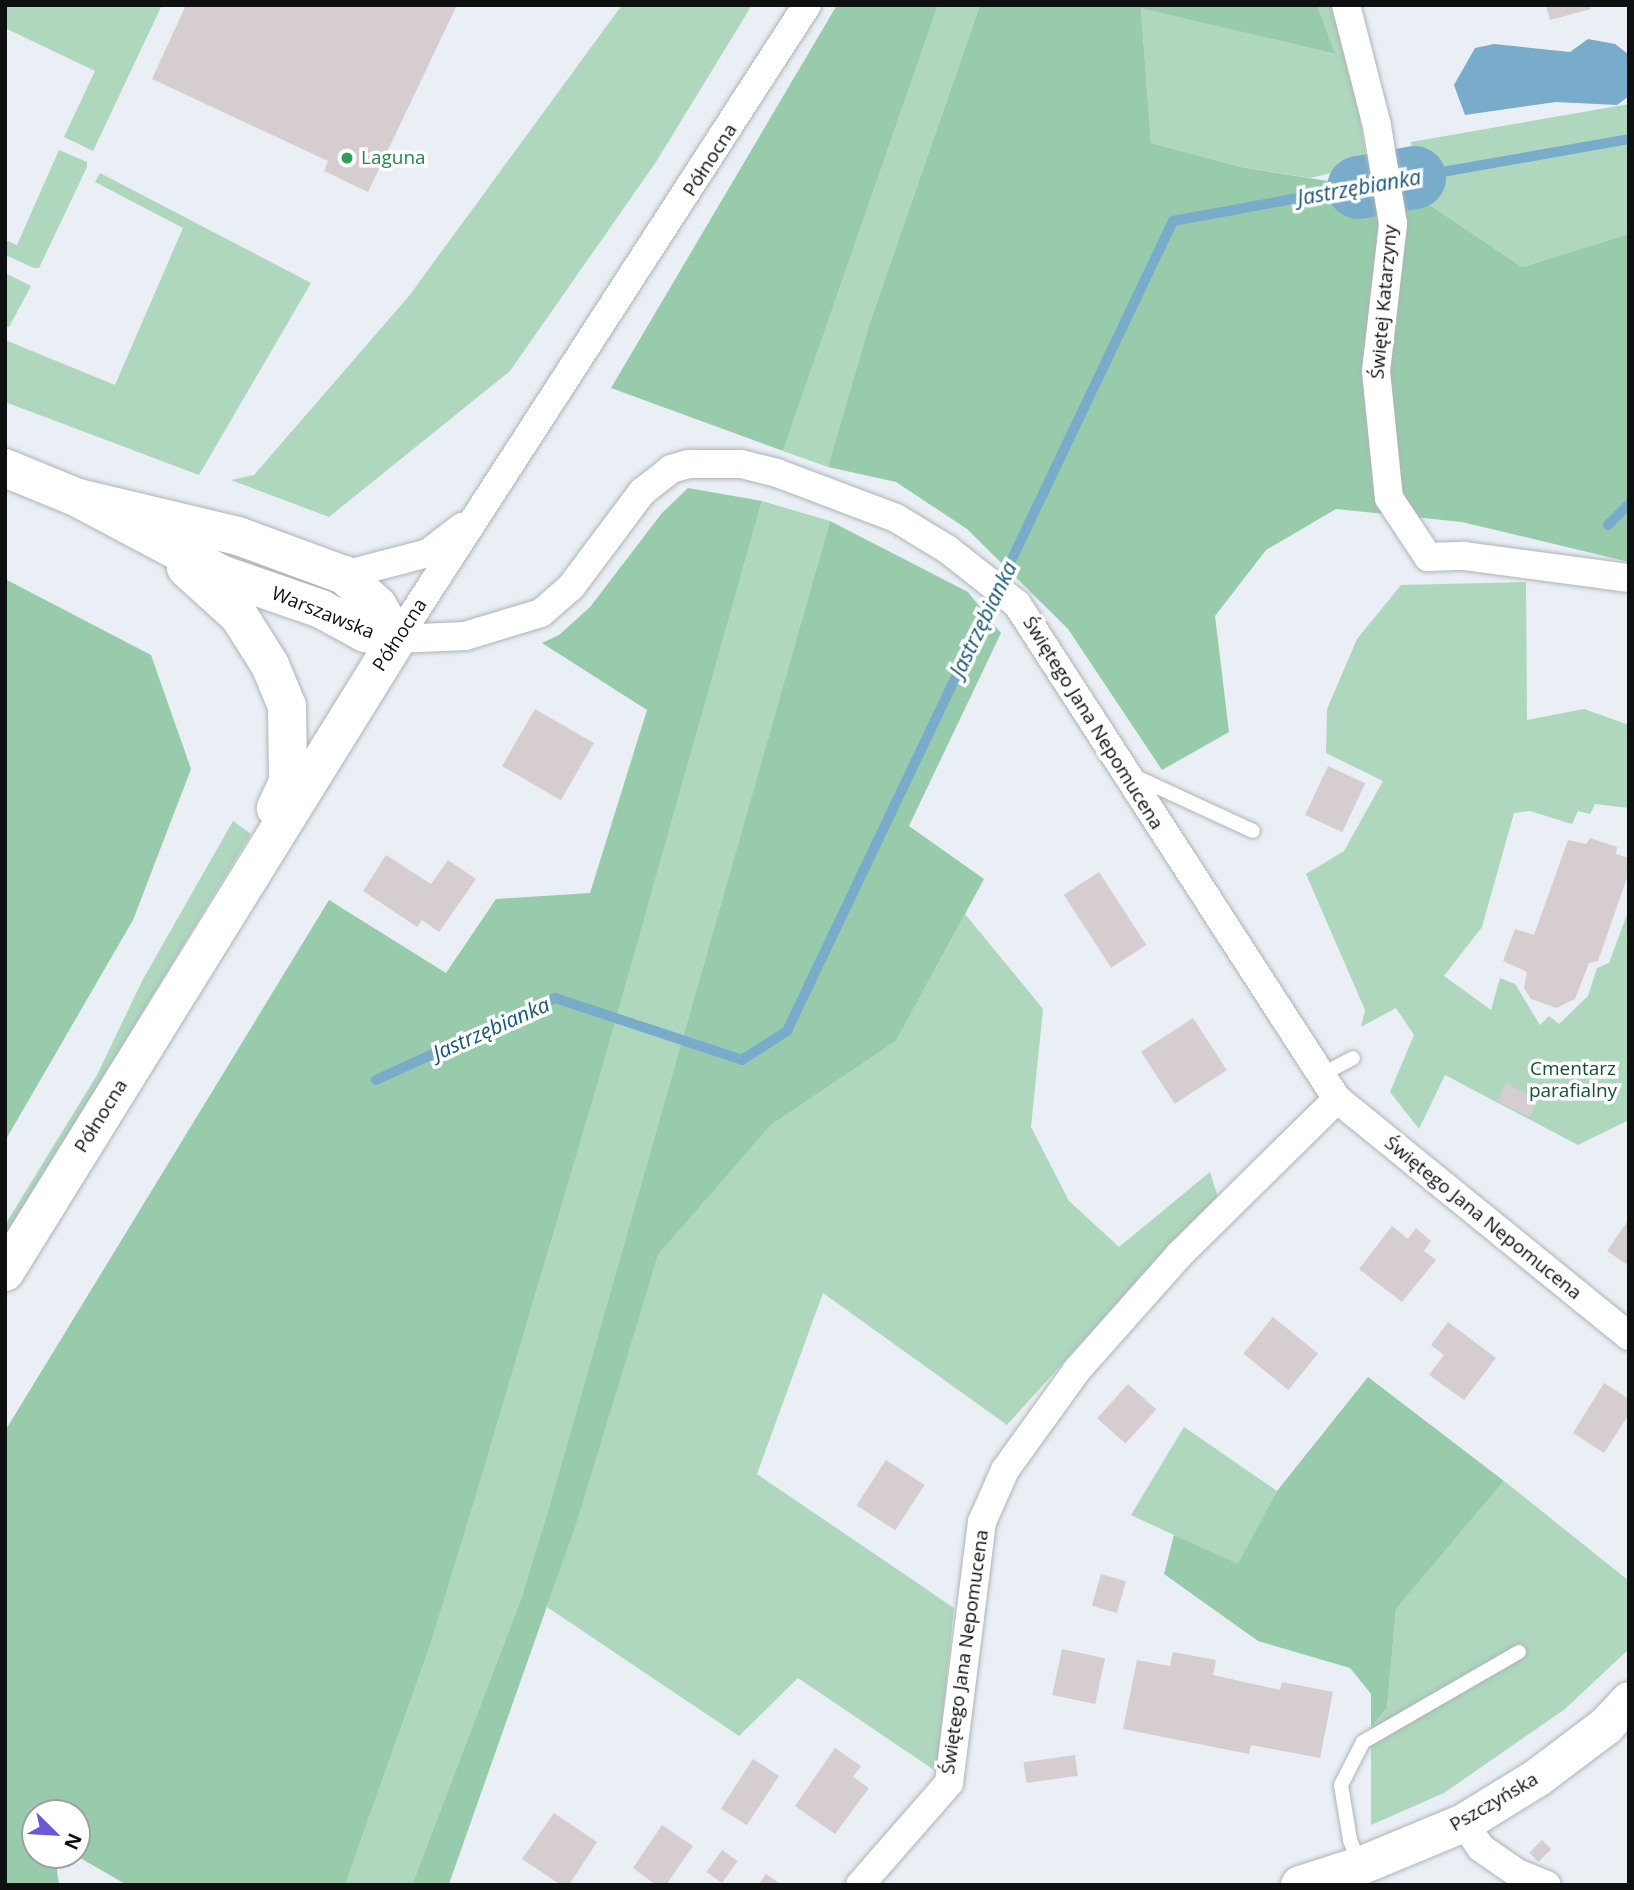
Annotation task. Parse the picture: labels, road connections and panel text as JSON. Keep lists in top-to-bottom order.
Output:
{
  "streets": {
    "street": [
      "Północna",
      "Świętej Katarzyny",
      "Warszawska",
      "Świętego Jana Nepomucena",
      "Pszczyńska"
    ]
  },
  "crossings": [
    ["Północna", "Warszawska"],
    ["Północna", "Świętego Jana Nepomucena"],
    ["Warszawska", "Świętego Jana Nepomucena"]
  ],
  "water": ["Jastrzębianka"],
  "parks": ["Cmentarz parafialny"],
  "places": ["Laguna"],
  "north": "bottom right"
}
